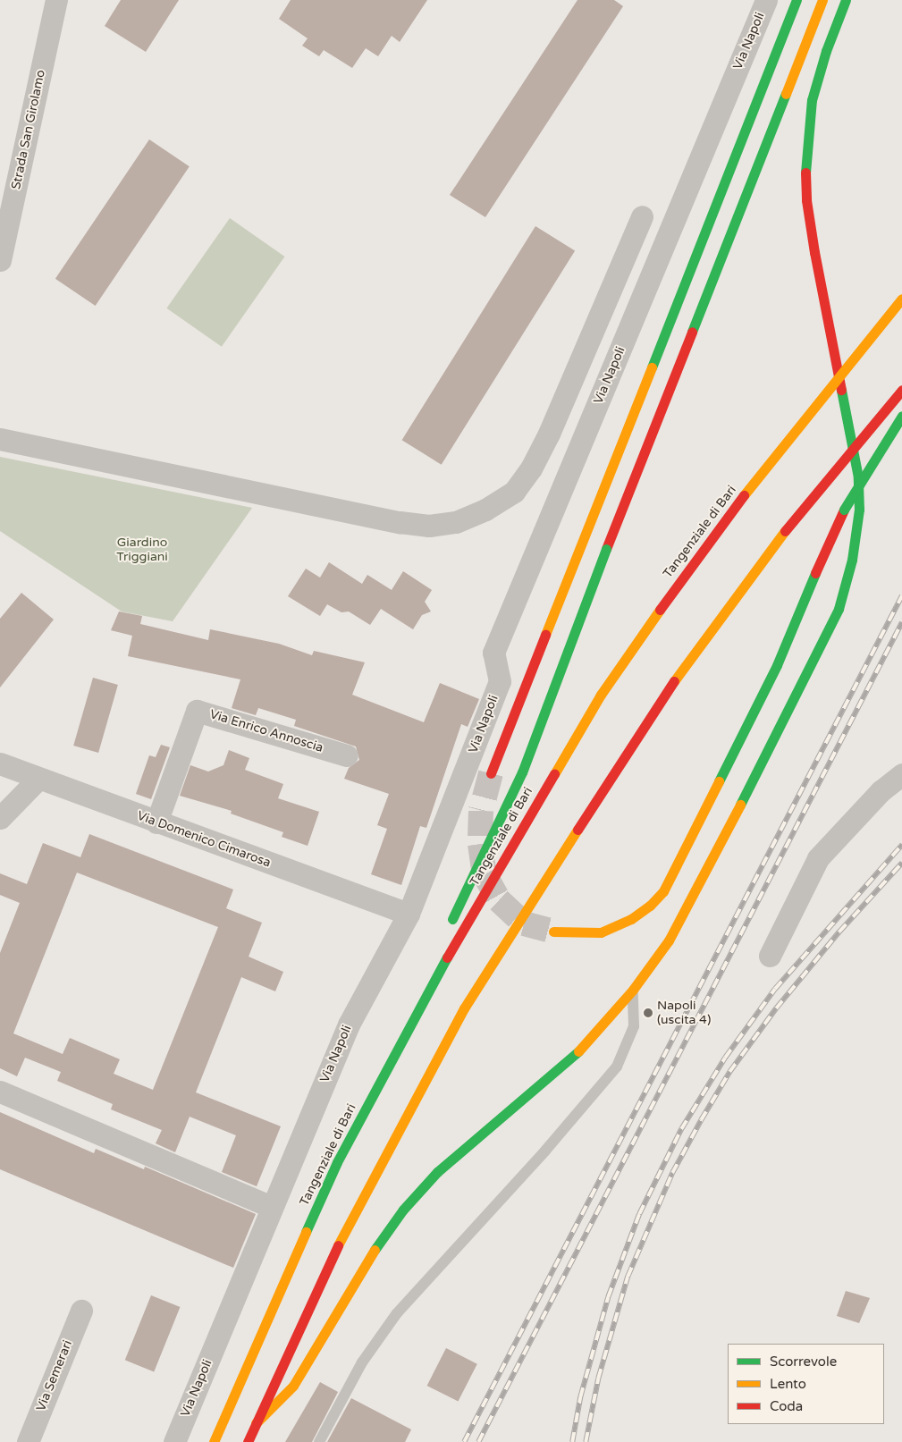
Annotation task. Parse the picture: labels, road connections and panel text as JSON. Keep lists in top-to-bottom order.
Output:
{
  "streets": {
    "highway": ["Tangenziale di Bari"],
    "street": [
      "Via Napoli",
      "Strada San Girolamo",
      "Via Enrico Annoscia",
      "Via Domenico Cimarosa",
      "Via Semerari"
    ]
  },
  "crossings": [
    ["Via Napoli", "Via Domenico Cimarosa"],
    ["Via Enrico Annoscia", "Via Domenico Cimarosa"]
  ],
  "parks": ["Giardino Triggiani"],
  "places": ["Napoli (uscita 4)"],
  "legend": ["Scorrevole", "Lento", "Coda"]
}
